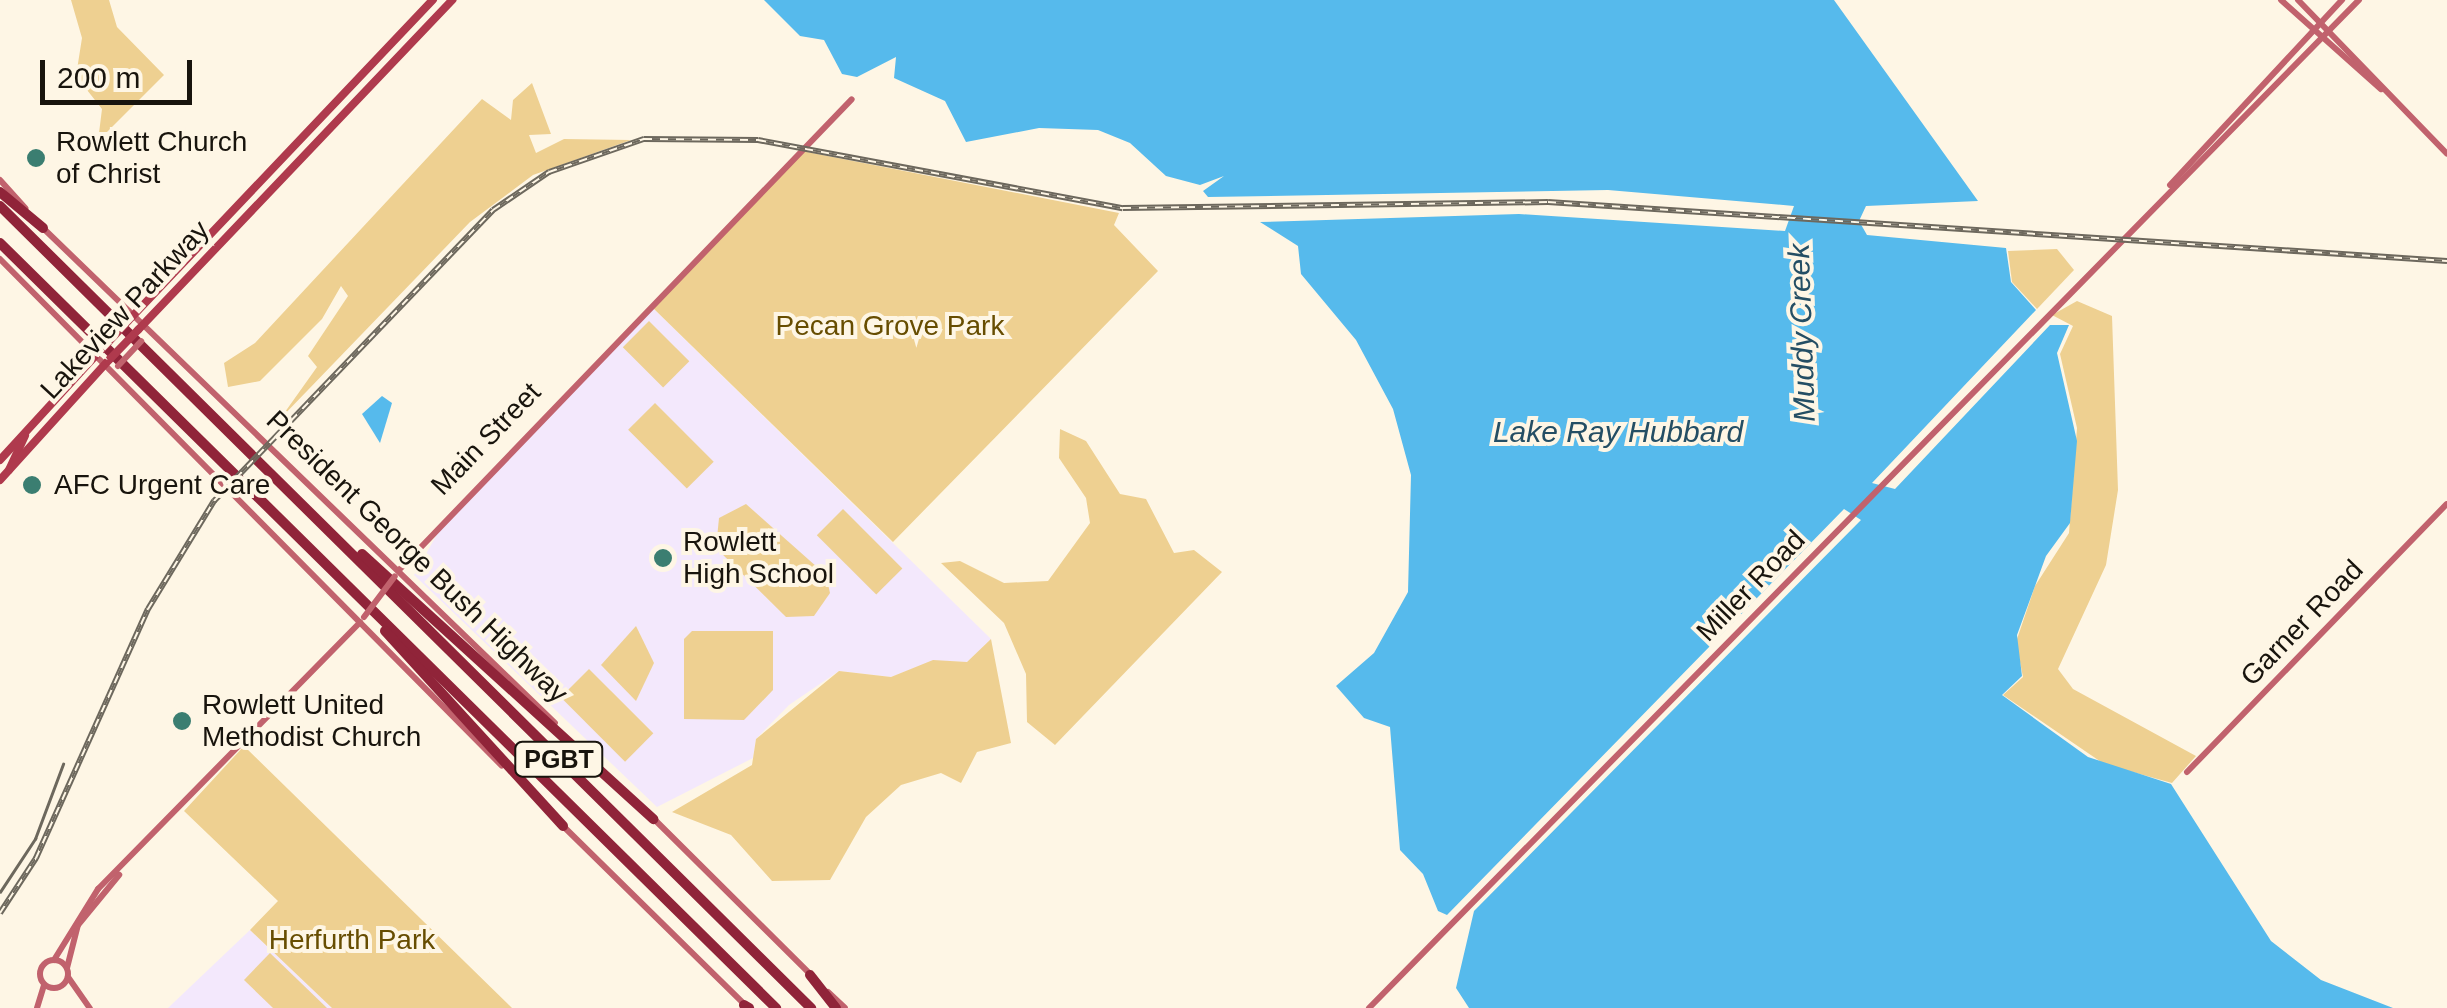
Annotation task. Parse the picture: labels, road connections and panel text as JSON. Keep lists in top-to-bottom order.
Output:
{
  "streets": {
    "highway": ["PGBT"],
    "main road": [
      "Lakeview Parkway",
      "Main Street",
      "President George Bush Highway",
      "Miller Road",
      "Garner Road"
    ]
  },
  "crossings": [
    ["Lakeview Parkway", "President George Bush Highway"],
    ["Main Street", "President George Bush Highway"],
    ["Main Street", "PGBT"]
  ],
  "water": ["Muddy Creek", "Lake Ray Hubbard"],
  "parks": ["Pecan Grove Park", "Herfurth Park"],
  "places": [
    "Rowlett Church of Christ",
    "AFC Urgent Care",
    "Rowlett High School",
    "Rowlett United Methodist Church"
  ],
  "scale_bar": "200 m"
}
